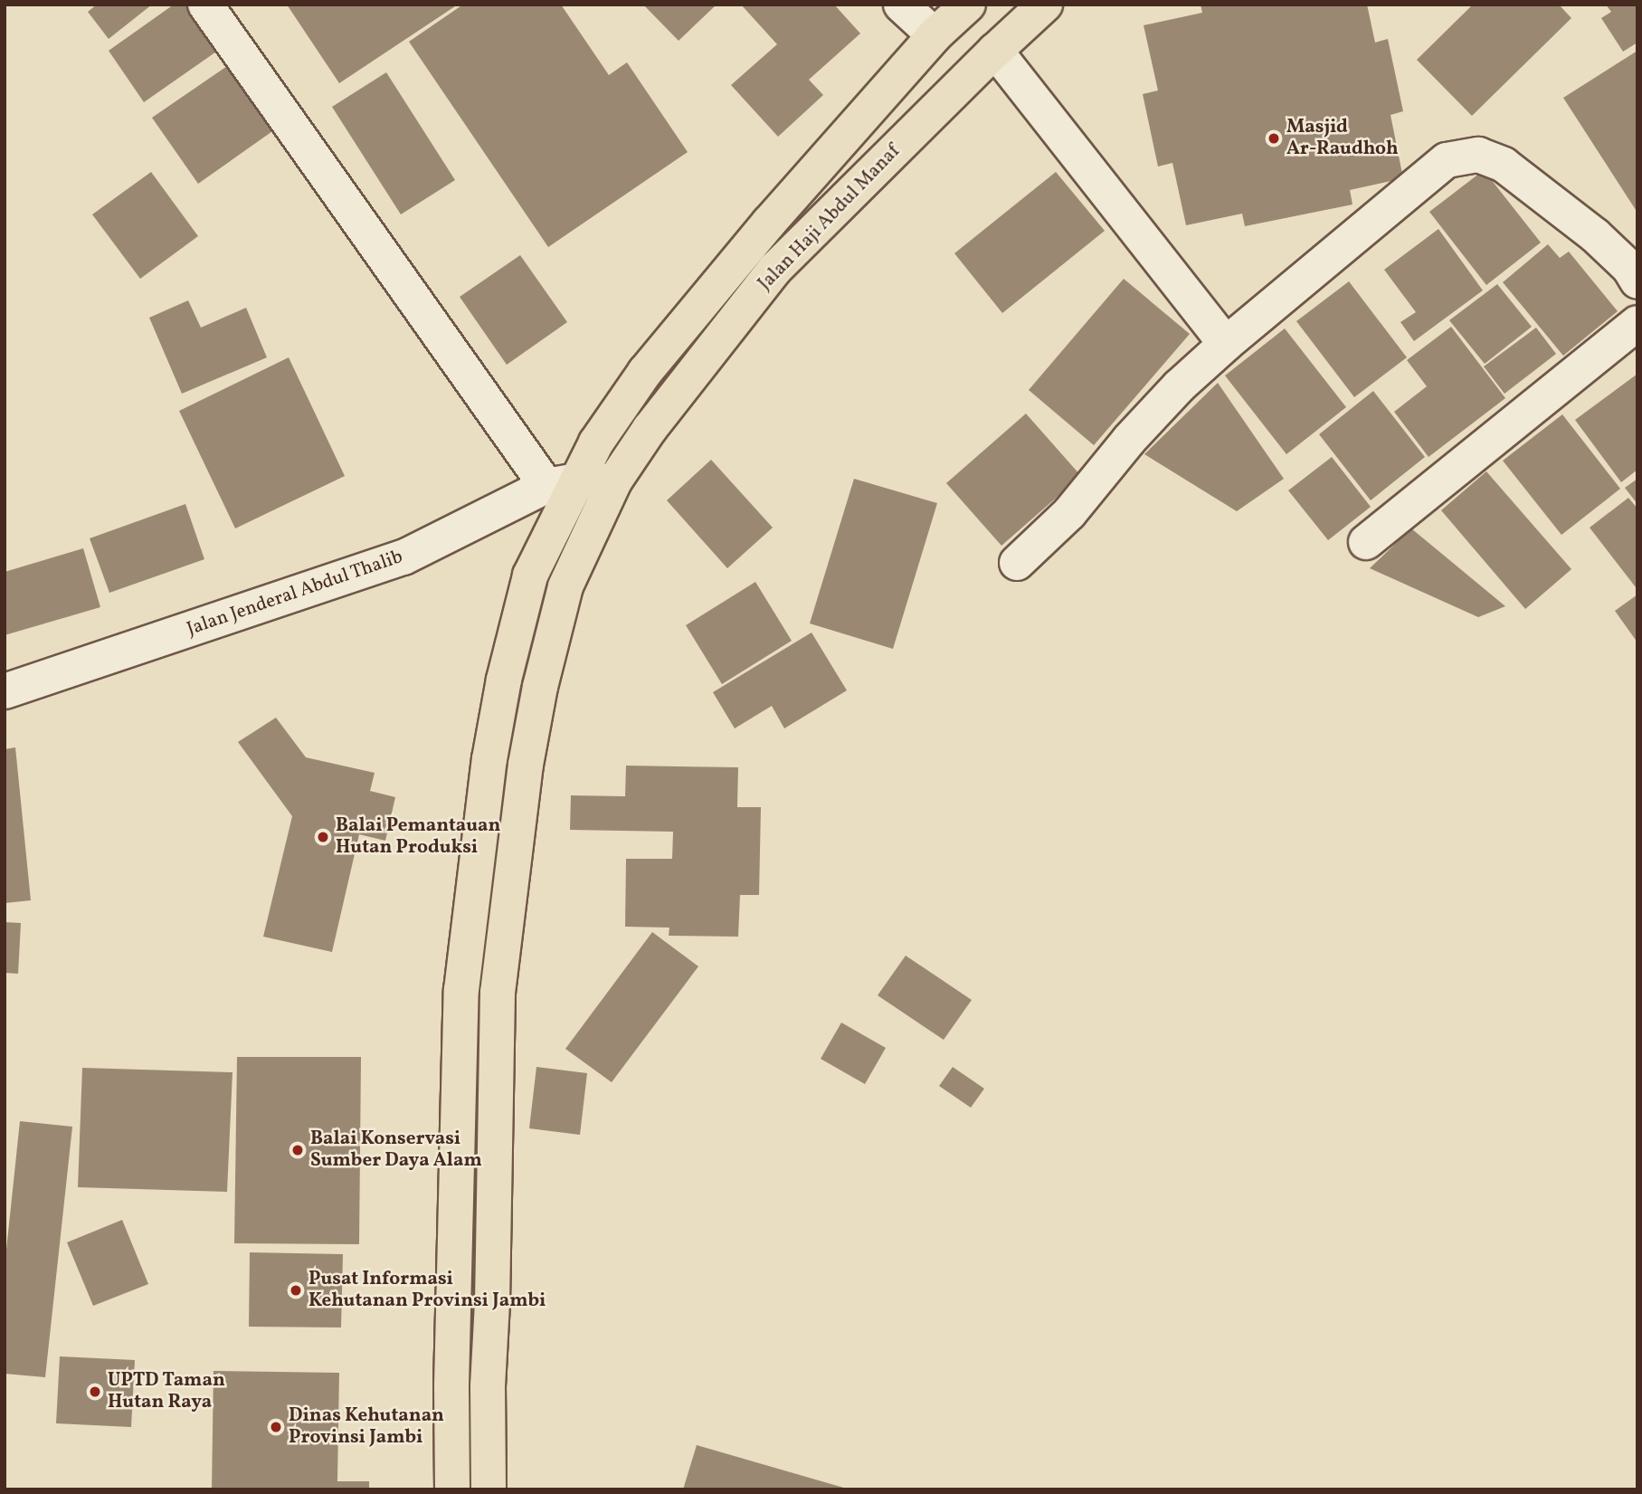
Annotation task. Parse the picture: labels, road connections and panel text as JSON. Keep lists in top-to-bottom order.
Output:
{
  "streets": {
    "main road": ["Jalan Haji Abdul Manaf"],
    "street": ["Jalan Jenderal Abdul Thalib"]
  },
  "crossings": [
    ["Jalan Haji Abdul Manaf", "Jalan Jenderal Abdul Thalib"]
  ],
  "places": [
    "Masjid Ar-Raudhoh",
    "Balai Pemantauan Hutan Produksi",
    "Balai Konservasi Sumber Daya Alam",
    "Pusat Informasi Kehutanan Provinsi Jambi",
    "UPTD Taman Hutan Raya",
    "Dinas Kehutanan Provinsi Jambi"
  ]
}
